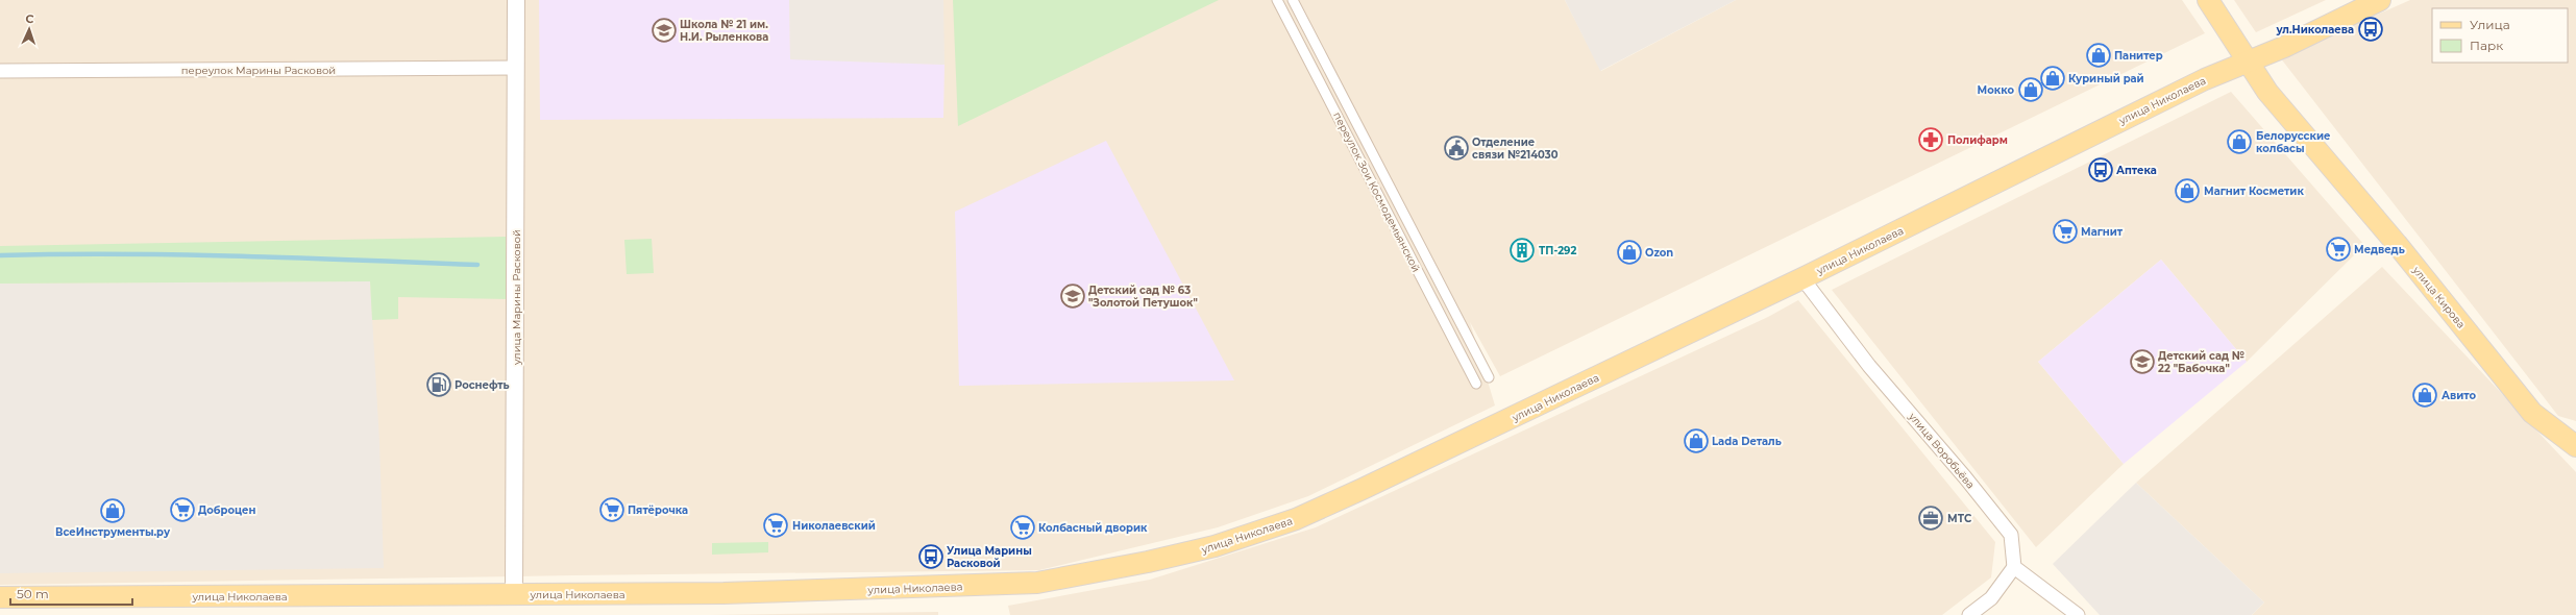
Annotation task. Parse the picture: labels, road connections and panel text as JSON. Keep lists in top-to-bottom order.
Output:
{
  "streets": {
    "main road": ["улица Николаева", "улица Кирова"],
    "street": [
      "переулок Марины Расковой",
      "переулок Зои Космодемьянской",
      "улица Марины Расковой",
      "улица Воробьёва"
    ]
  },
  "crossings": [
    ["переулок Марины Расковой", "улица Марины Расковой"],
    ["улица Николаева", "улица Марины Расковой"],
    ["улица Николаева", "улица Кирова"],
    ["улица Николаева", "улица Воробьёва"]
  ],
  "places": {
    "bus stop": ["ул.Николаева", "Аптека", "Улица Марины Расковой"],
    "school or university": ["Школа № 21 им. Н.И. Рыленкова", "Детский сад № 63 \"Золотой Петушок\"", "Детский сад № 22 \"Бабочка\""],
    "shop": [
      "Панитер",
      "Куриный рай",
      "Мокко",
      "Белорусские колбасы",
      "Магнит Косметик",
      "Ozon",
      "Авито",
      "Lada Dеталь",
      "ВсеИнструменты.ру"
    ],
    "pharmacy": ["Полифарм"],
    "public building": ["Отделение связи №214030"],
    "supermarket": [
      "Магнит",
      "Медведь",
      "Доброцен",
      "Пятёрочка",
      "Николаевский",
      "Колбасный дворик"
    ],
    "building": ["ТП-292"],
    "fuel station": ["Роснефть"],
    "office": ["МТС"]
  },
  "legend": ["Улица", "Парк"],
  "scale_bar": "50 m",
  "north": "top"
}
